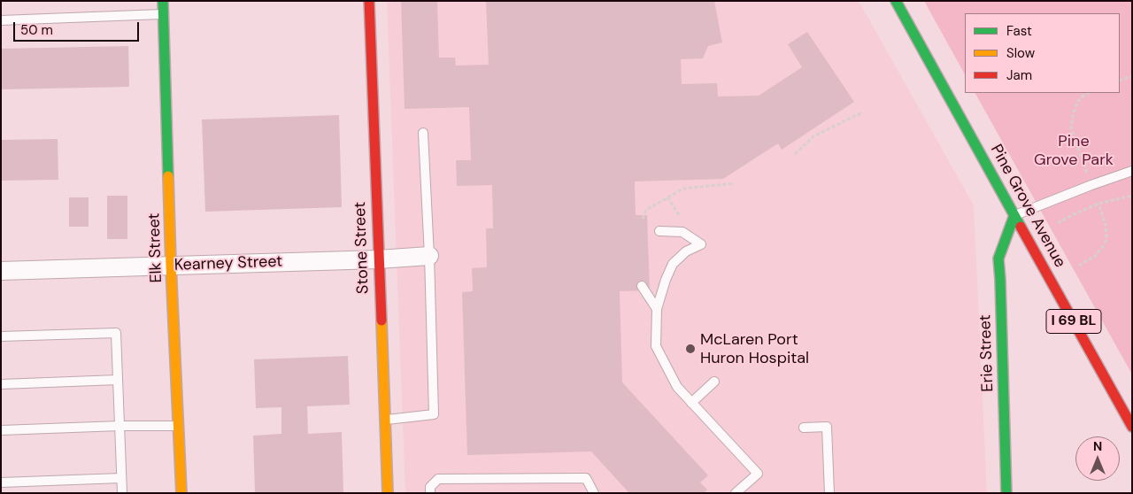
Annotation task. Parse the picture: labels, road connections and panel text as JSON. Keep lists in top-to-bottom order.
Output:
{
  "streets": {
    "street": [
      "Pine Grove Avenue",
      "Elk Street",
      "Stone Street",
      "Kearney Street",
      "I 69 BL",
      "Erie Street"
    ]
  },
  "crossings": [
    ["Pine Grove Avenue", "Erie Street"],
    ["Elk Street", "Kearney Street"],
    ["Stone Street", "Kearney Street"]
  ],
  "parks": ["Pine Grove Park"],
  "places": ["McLaren Port Huron Hospital"],
  "legend": ["Fast", "Slow", "Jam"],
  "scale_bar": "50 m",
  "north": "top"
}
